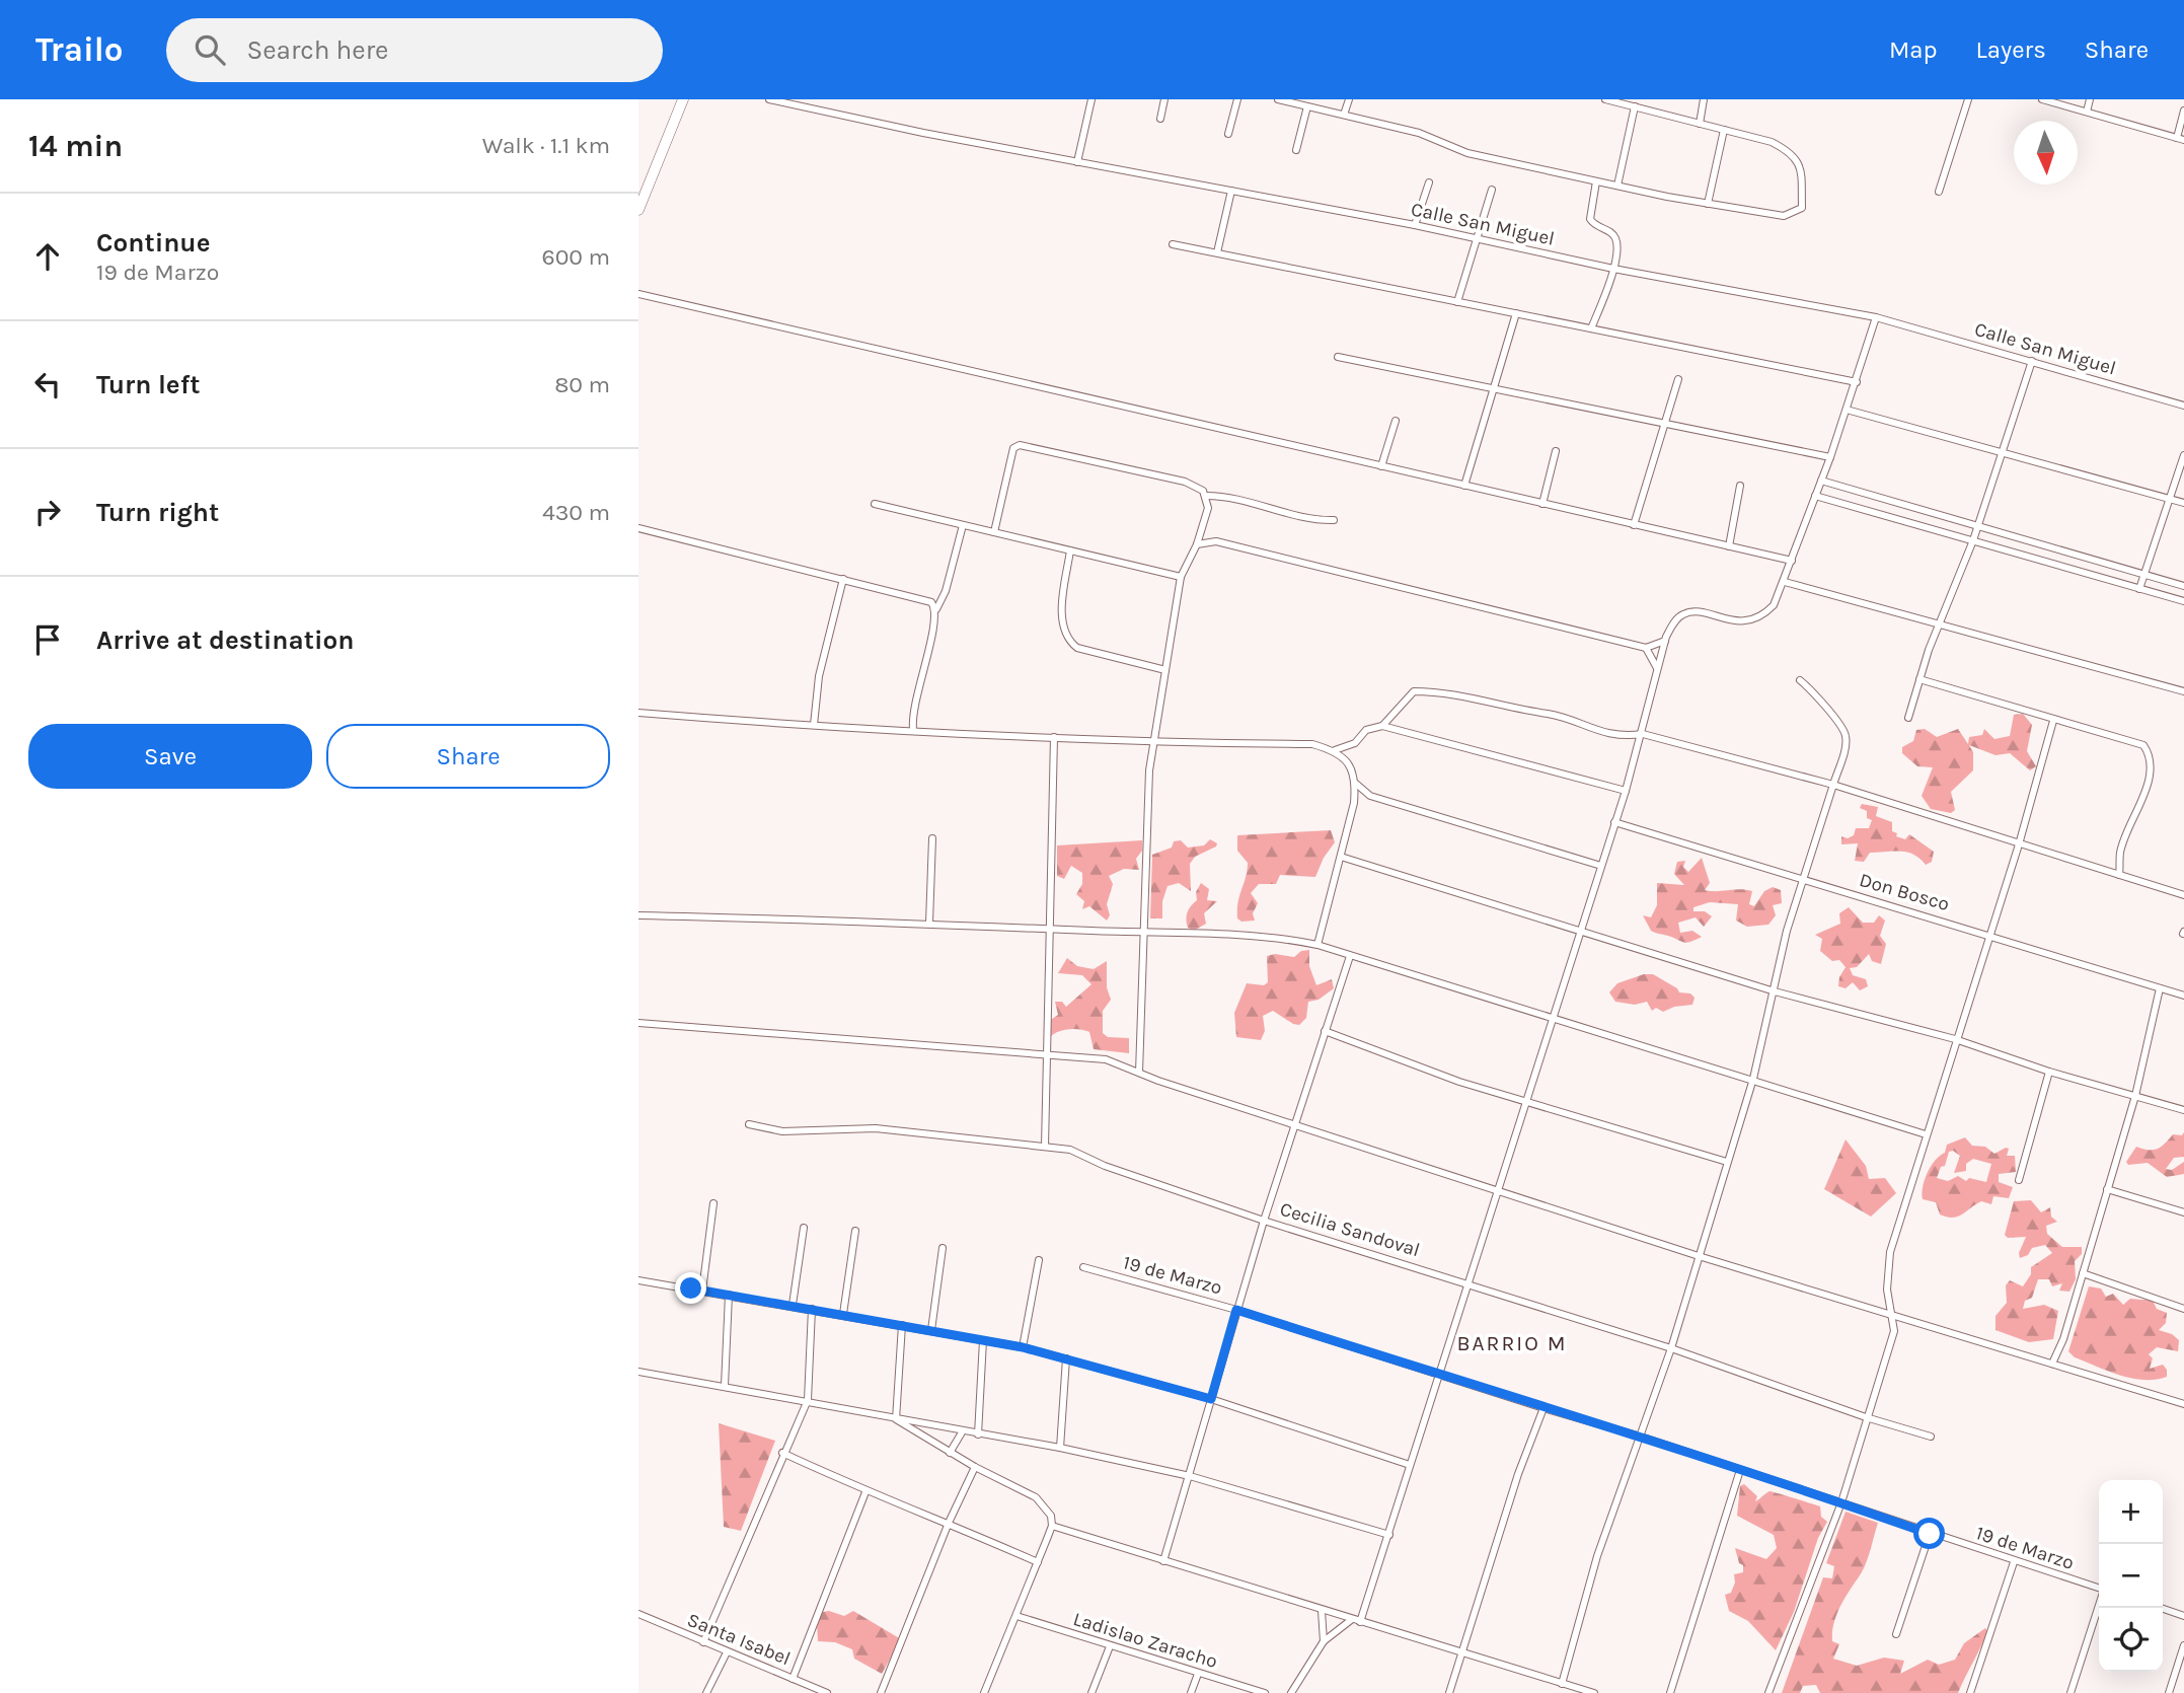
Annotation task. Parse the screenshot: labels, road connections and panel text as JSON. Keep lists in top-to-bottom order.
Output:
{
  "streets": {
    "street": [
      "Calle San Miguel",
      "Don Bosco",
      "Cecilia Sandoval",
      "19 de Marzo",
      "Santa Isabel",
      "Ladislao Zaracho"
    ]
  },
  "districts": ["BARRIO M"],
  "north": "bottom",
  "page": {
    "header": "Trailo",
    "search": "Search here",
    "nav": ["Map", "Layers", "Share"],
    "heading": ["14 min", "Walk · 1.1 km"],
    "list": [
      ["Continue", "19 de Marzo", "600 m"],
      ["Turn left", "80 m"],
      ["Turn right", "430 m"],
      "Arrive at destination"
    ],
    "buttons": ["Save", "Share"],
    "map_buttons": ["+", "−"]
  }
}
